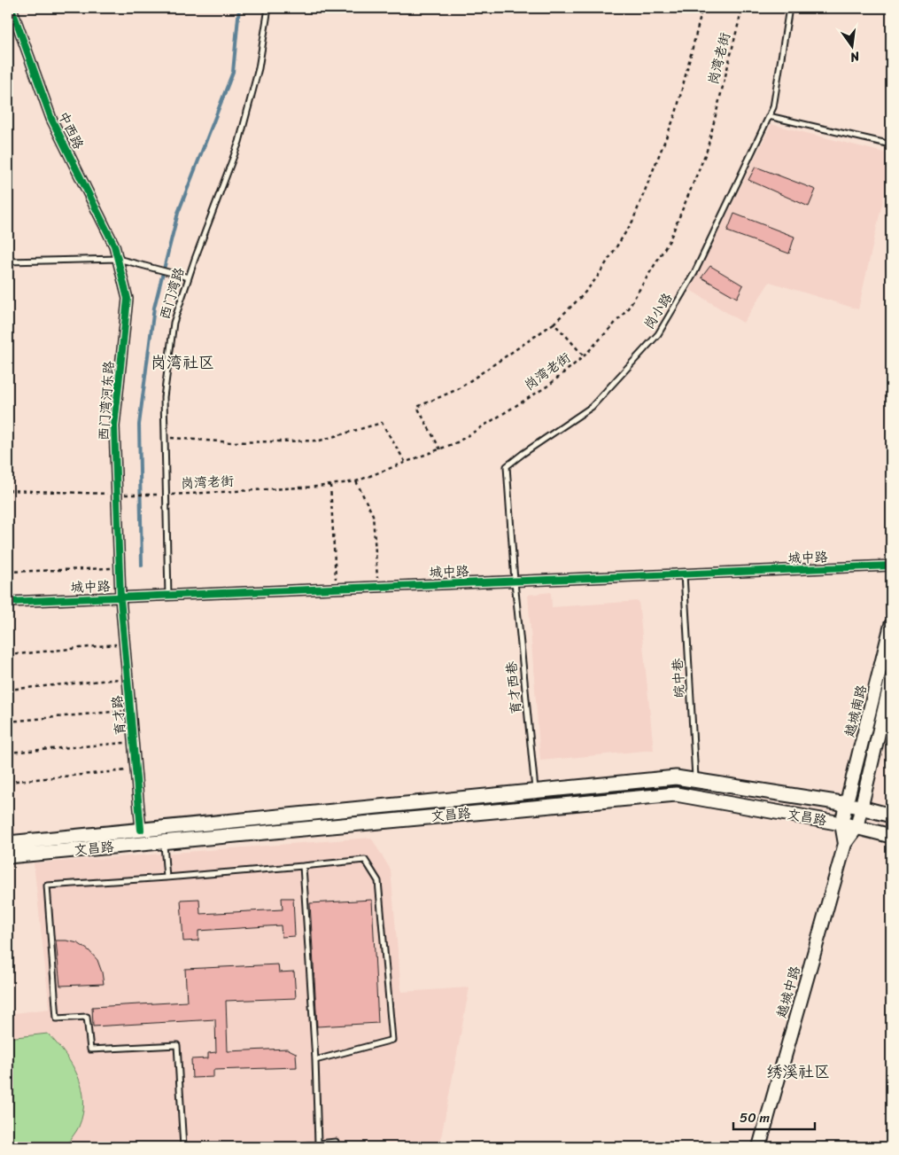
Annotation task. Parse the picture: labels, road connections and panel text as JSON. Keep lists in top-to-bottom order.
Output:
{
  "streets": {
    "main road": ["文昌路"],
    "street": [
      "中西路",
      "西门湾河东路",
      "城中路",
      "越城南路",
      "育才路",
      "越城中路"
    ],
    "lane": [
      "西门湾路",
      "岗小路",
      "皖中巷",
      "育才西巷"
    ],
    "path": ["岗湾老街"]
  },
  "crossings": [
    ["岗湾老街", "西门湾路"],
    ["岗湾老街", "西门湾河东路"],
    ["中西路", "西门湾河东路"],
    ["西门湾路", "城中路"],
    ["岗小路", "城中路"],
    ["岗小路", "育才西巷"],
    ["西门湾河东路", "城中路"],
    ["西门湾河东路", "育才路"],
    ["城中路", "皖中巷"],
    ["城中路", "育才西巷"],
    ["城中路", "育才路"],
    ["皖中巷", "文昌路"],
    ["育才西巷", "文昌路"],
    ["越城南路", "文昌路"],
    ["越城南路", "越城中路"],
    ["育才路", "文昌路"],
    ["文昌路", "越城中路"]
  ],
  "districts": ["岗湾社区", "绣溪社区"],
  "scale_bar": "50 m",
  "north": "bottom"
}
